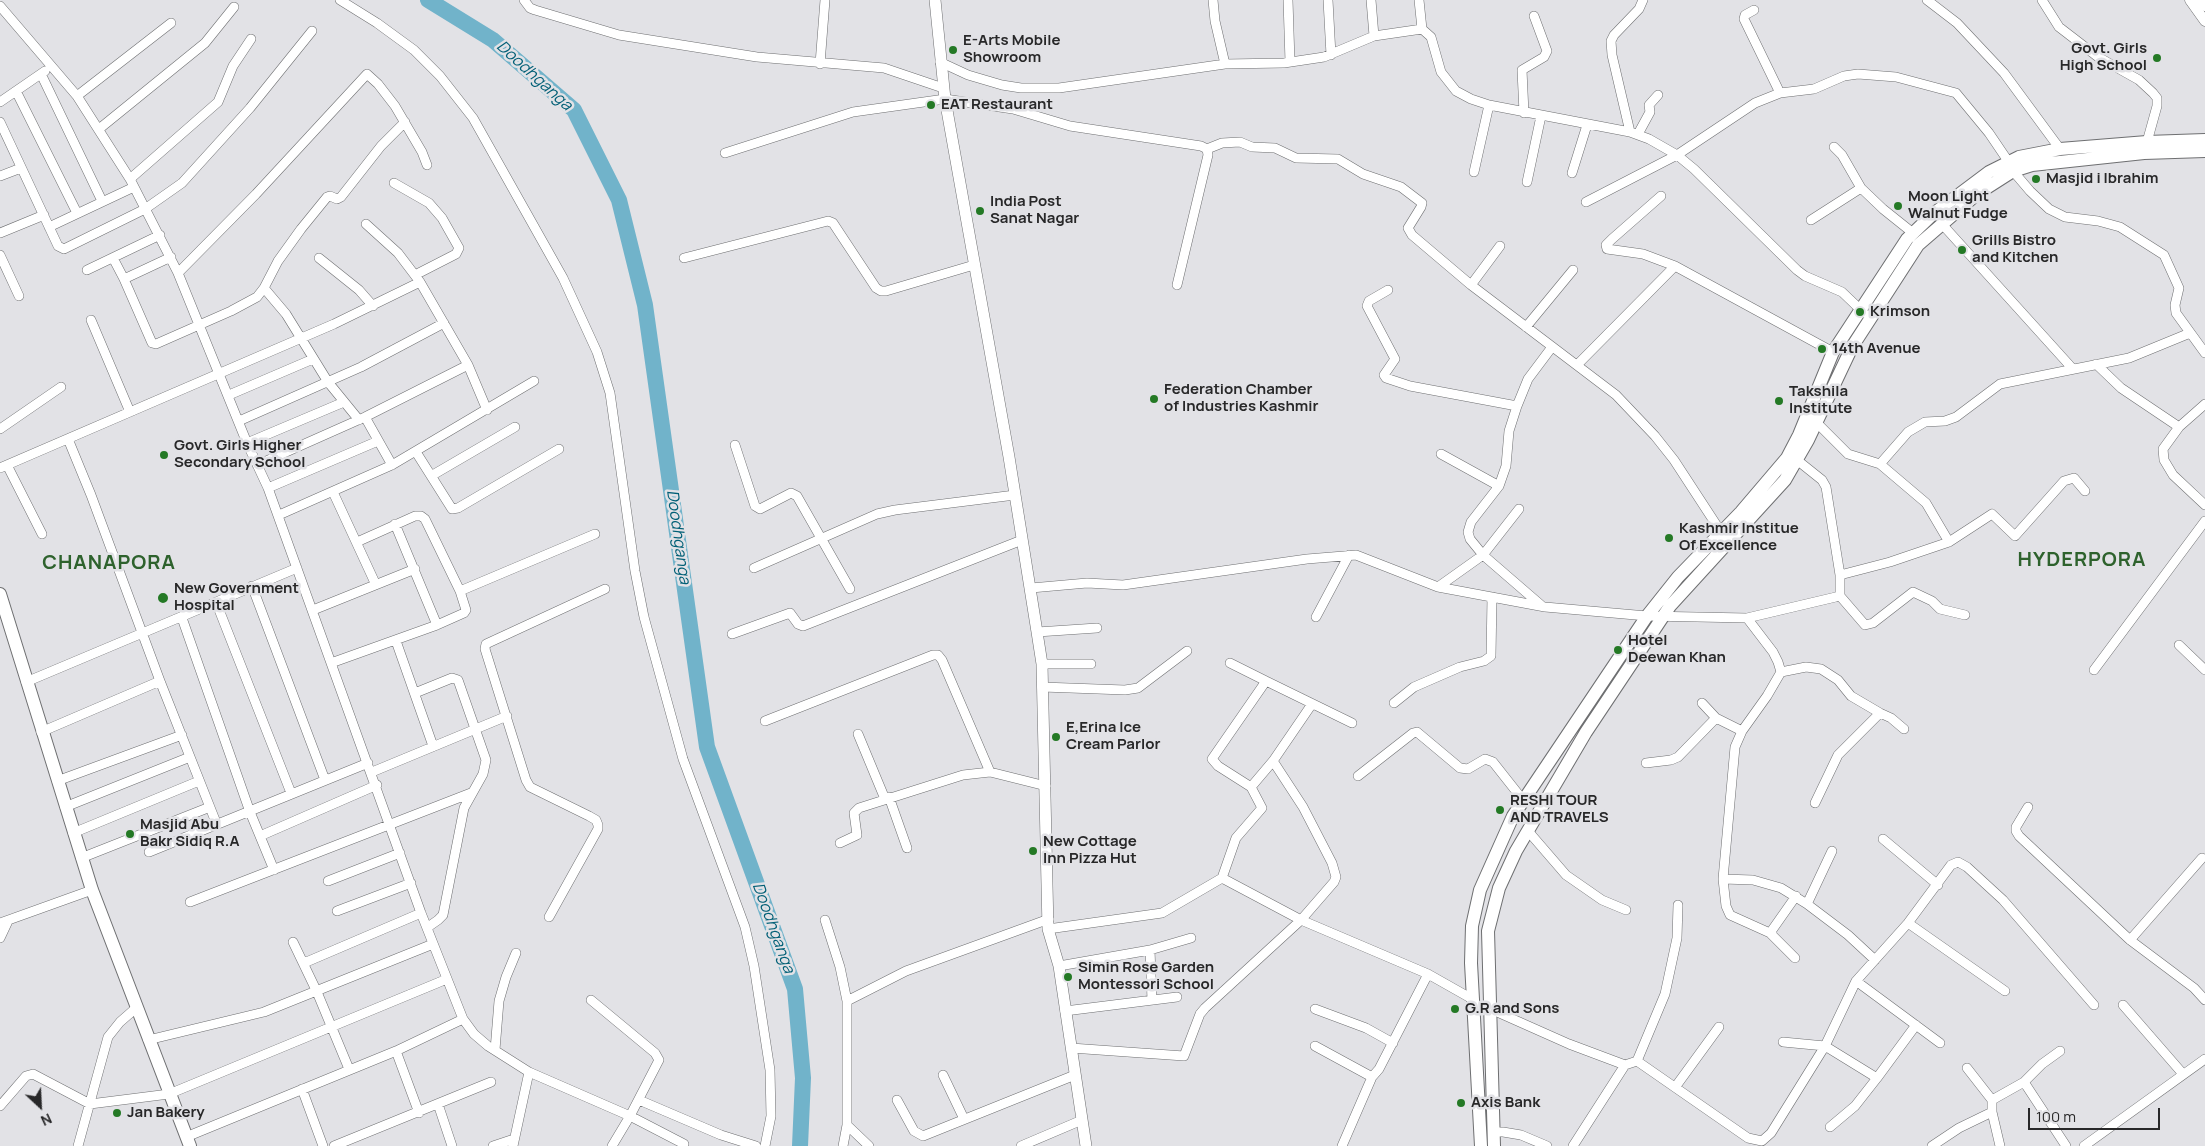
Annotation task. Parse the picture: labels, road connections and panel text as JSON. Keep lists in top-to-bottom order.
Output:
{
  "districts": ["HYDERPORA", "CHANAPORA"],
  "water": ["Doodhganga"],
  "places": [
    "E-Arts Mobile Showroom",
    "Govt. Girls High School",
    "EAT Restaurant",
    "Masjid i Ibrahim",
    "Moon Light Walnut Fudge",
    "India Post Sanat Nagar",
    "Grills Bistro and Kitchen",
    "Krimson",
    "14th Avenue",
    "Federation Chamber of Industries Kashmir",
    "Takshila Institute",
    "Govt. Girls Higher Secondary School",
    "Kashmir Institue Of Excellence",
    "New Government Hospital",
    "Hotel Deewan Khan",
    "E,Erina Ice Cream Parlor",
    "RESHI TOUR AND TRAVELS",
    "Masjid Abu Bakr Sidiq R.A",
    "New Cottage Inn Pizza Hut",
    "Simin Rose Garden Montessori School",
    "G.R and Sons",
    "Axis Bank",
    "Jan Bakery"
  ],
  "scale_bar": "100 m",
  "north": "bottom right"
}
